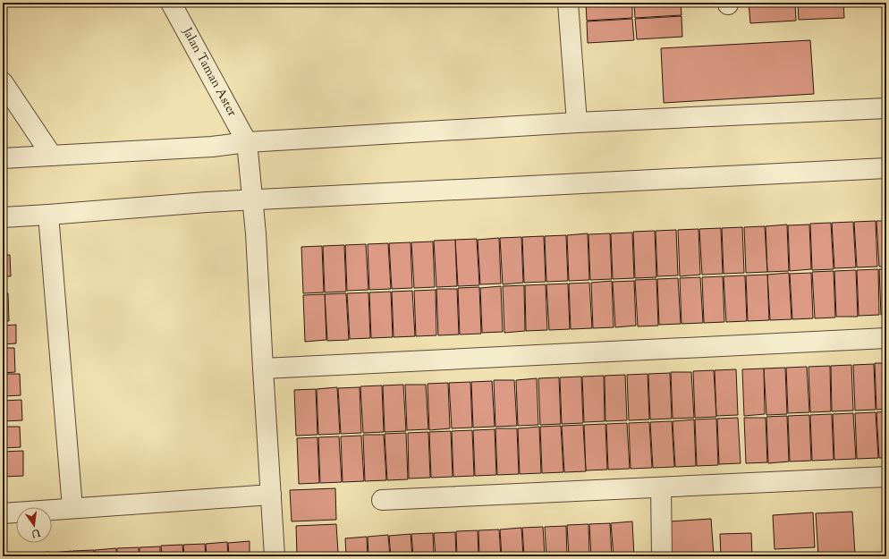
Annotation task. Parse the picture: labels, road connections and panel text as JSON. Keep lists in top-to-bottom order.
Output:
{
  "streets": {
    "street": ["Jalan Taman Aster"]
  },
  "north": "bottom"
}
